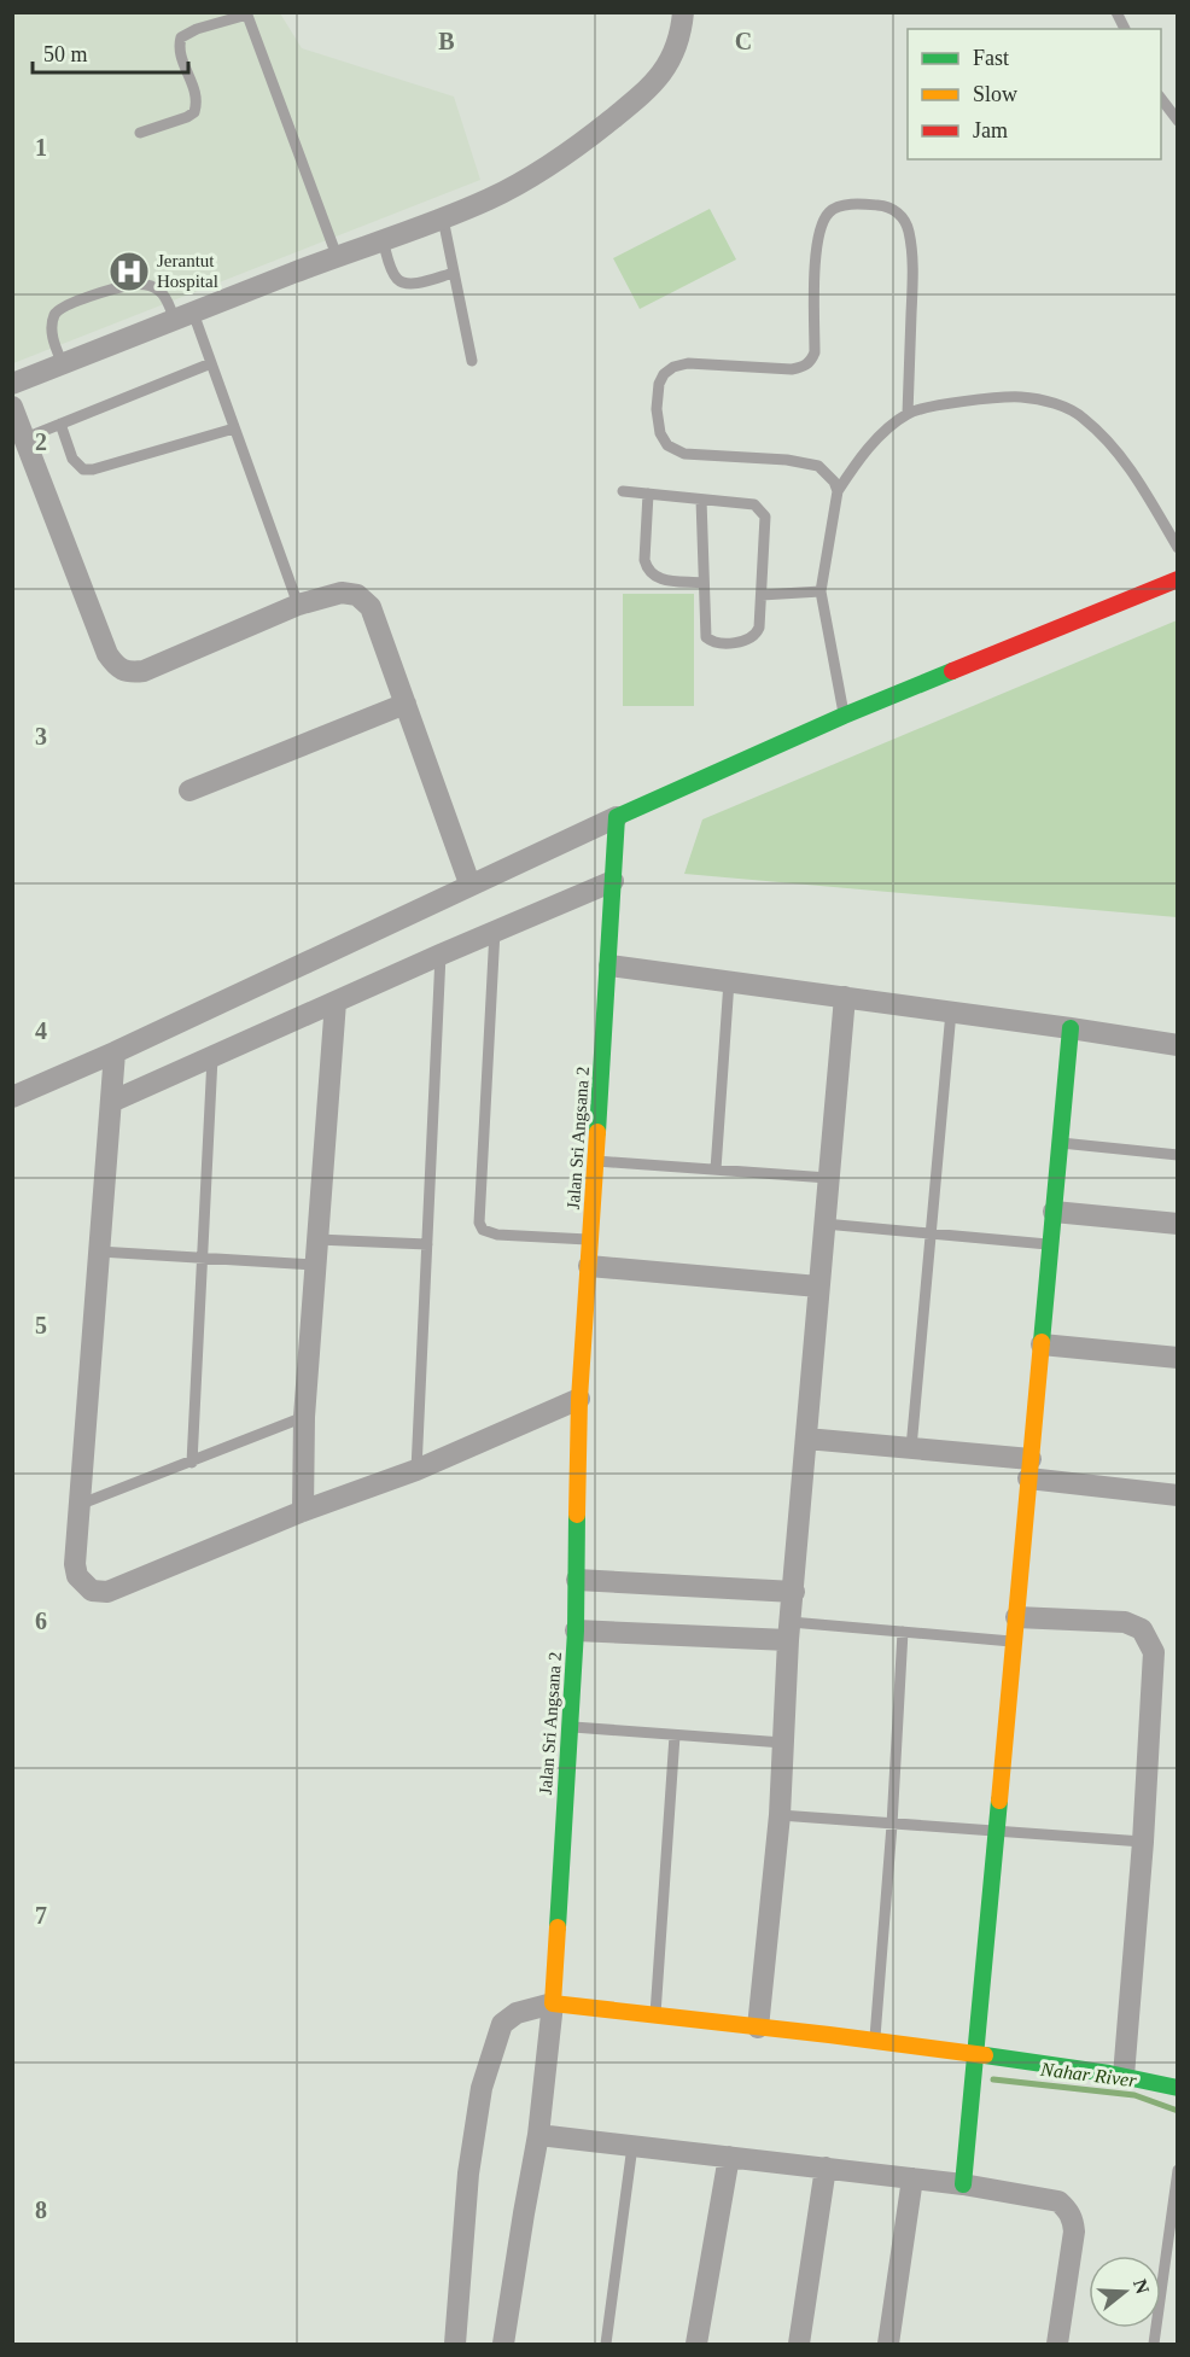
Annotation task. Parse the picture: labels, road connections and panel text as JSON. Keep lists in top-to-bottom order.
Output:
{
  "streets": {
    "street": ["Jalan Sri Angsana 2"]
  },
  "water": ["Nahar River"],
  "places": {
    "hospital": ["Jerantut Hospital"]
  },
  "legend": ["Fast", "Slow", "Jam"],
  "scale_bar": "50 m",
  "north": "right",
  "grid": {
    "columns": ["B", "C"],
    "rows": [
      "1",
      "2",
      "3",
      "4",
      "5",
      "6",
      "7",
      "8"
    ]
  }
}
